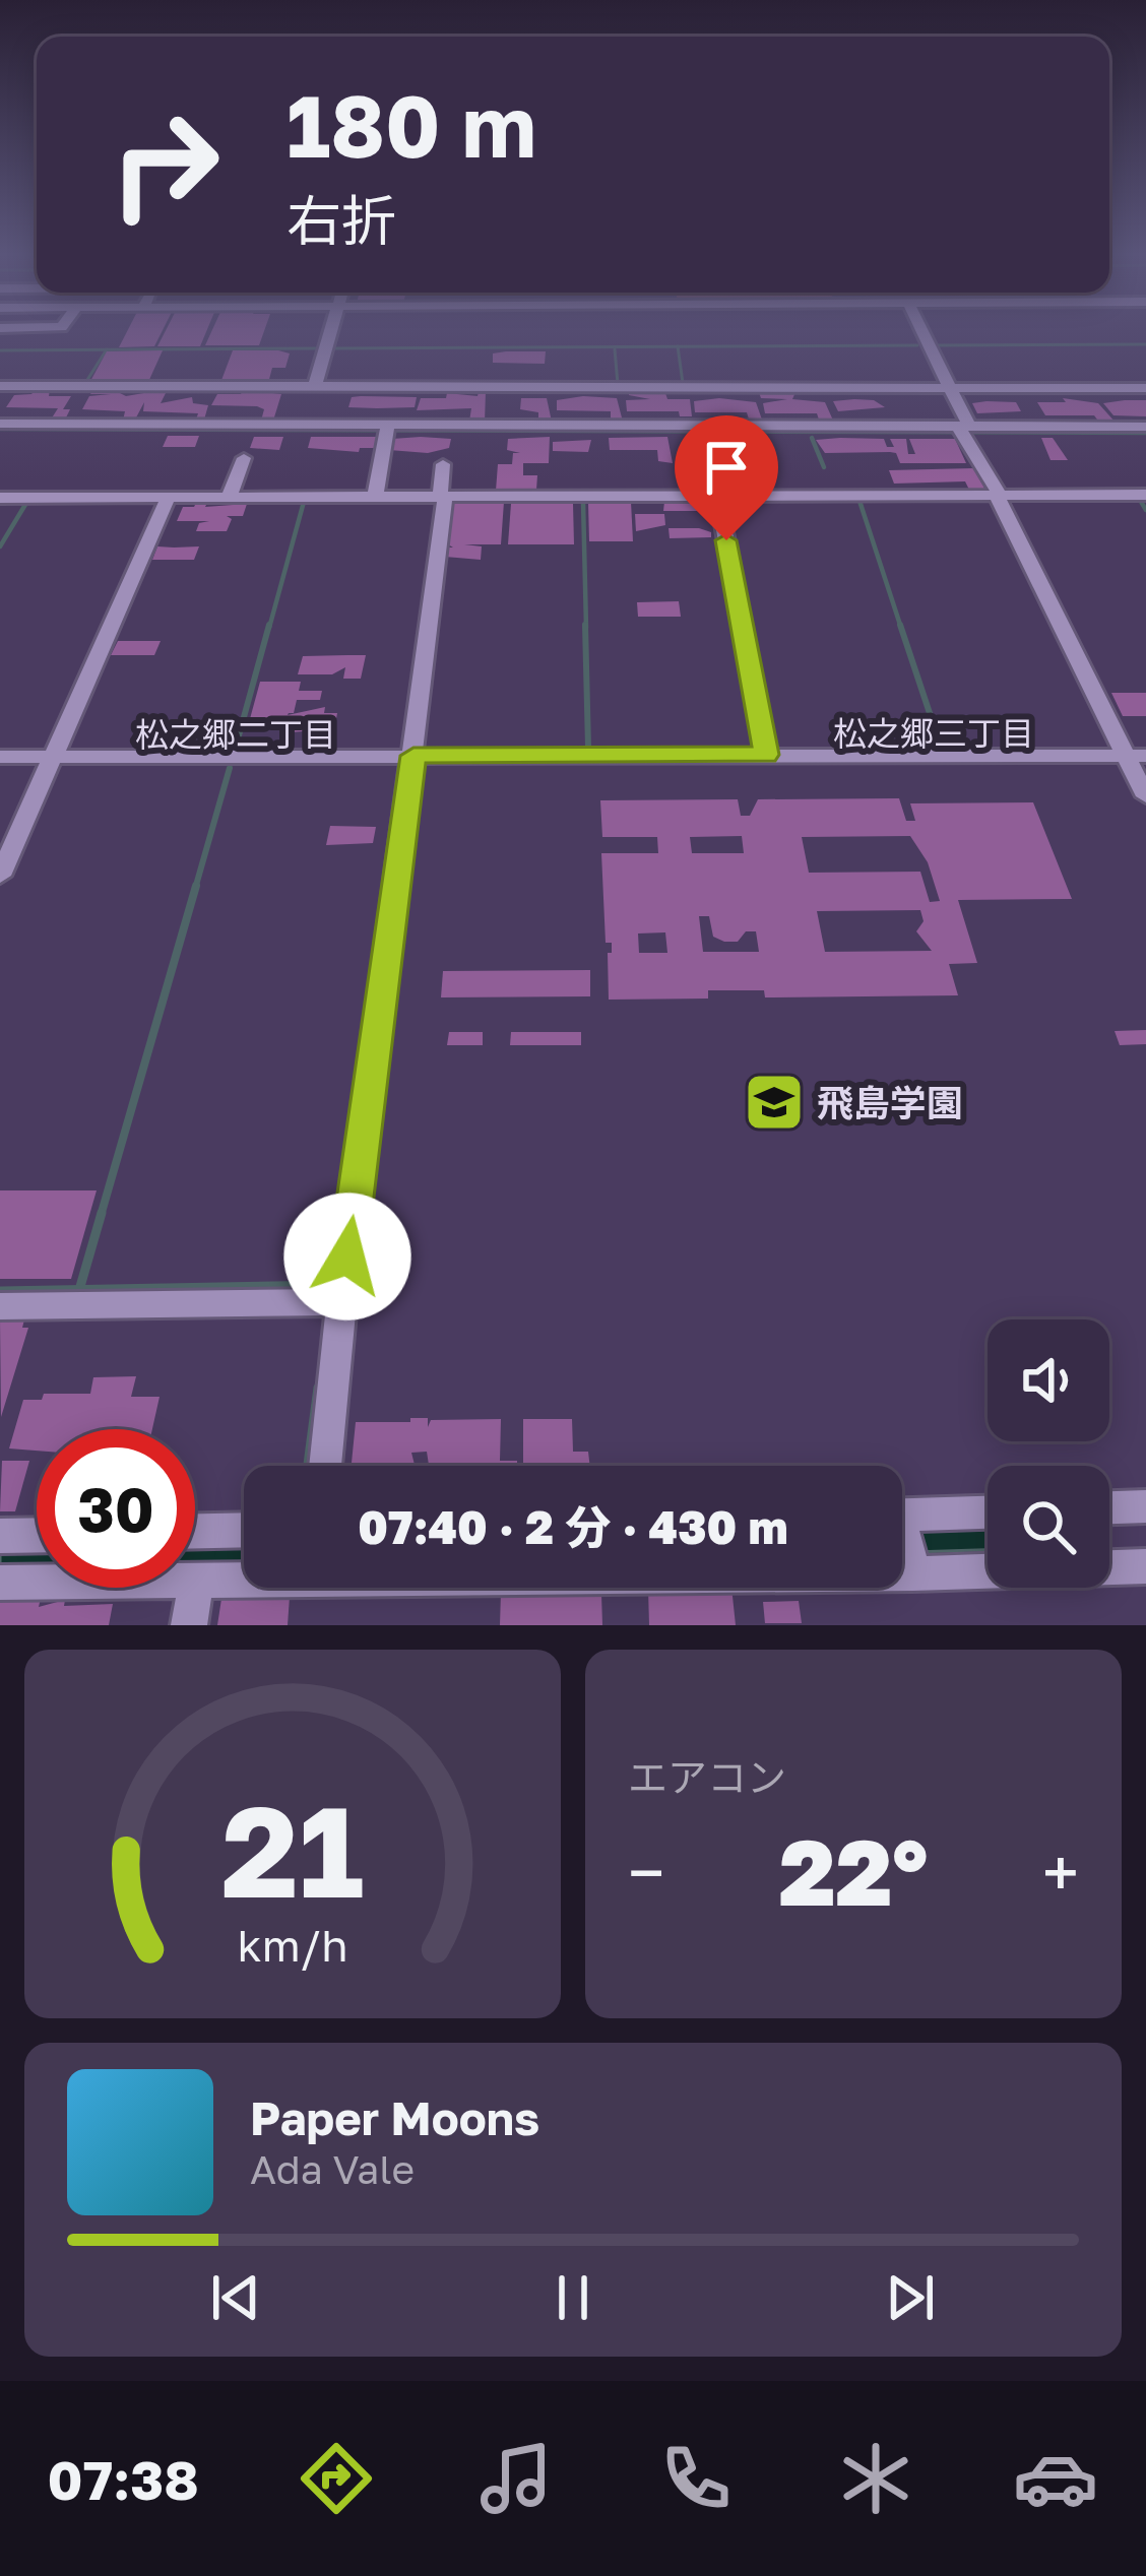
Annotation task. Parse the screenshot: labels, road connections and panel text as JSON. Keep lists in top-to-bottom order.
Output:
{
  "districts": ["松之郷三丁目", "松之郷二丁目"],
  "places": {
    "school or university": ["飛島学園"]
  },
  "page": {
    "turn": ["180 m", "右折"],
    "limit": "30",
    "trip": "07:40 · 2 分 · 430 m",
    "tile": "エアコン",
    "heat": ["−", "22°", "+"],
    "song": ["Paper Moons", "Ada Vale"],
    "tabs": "07:38",
    "gauge": ["21", "km/h"]
  }
}
